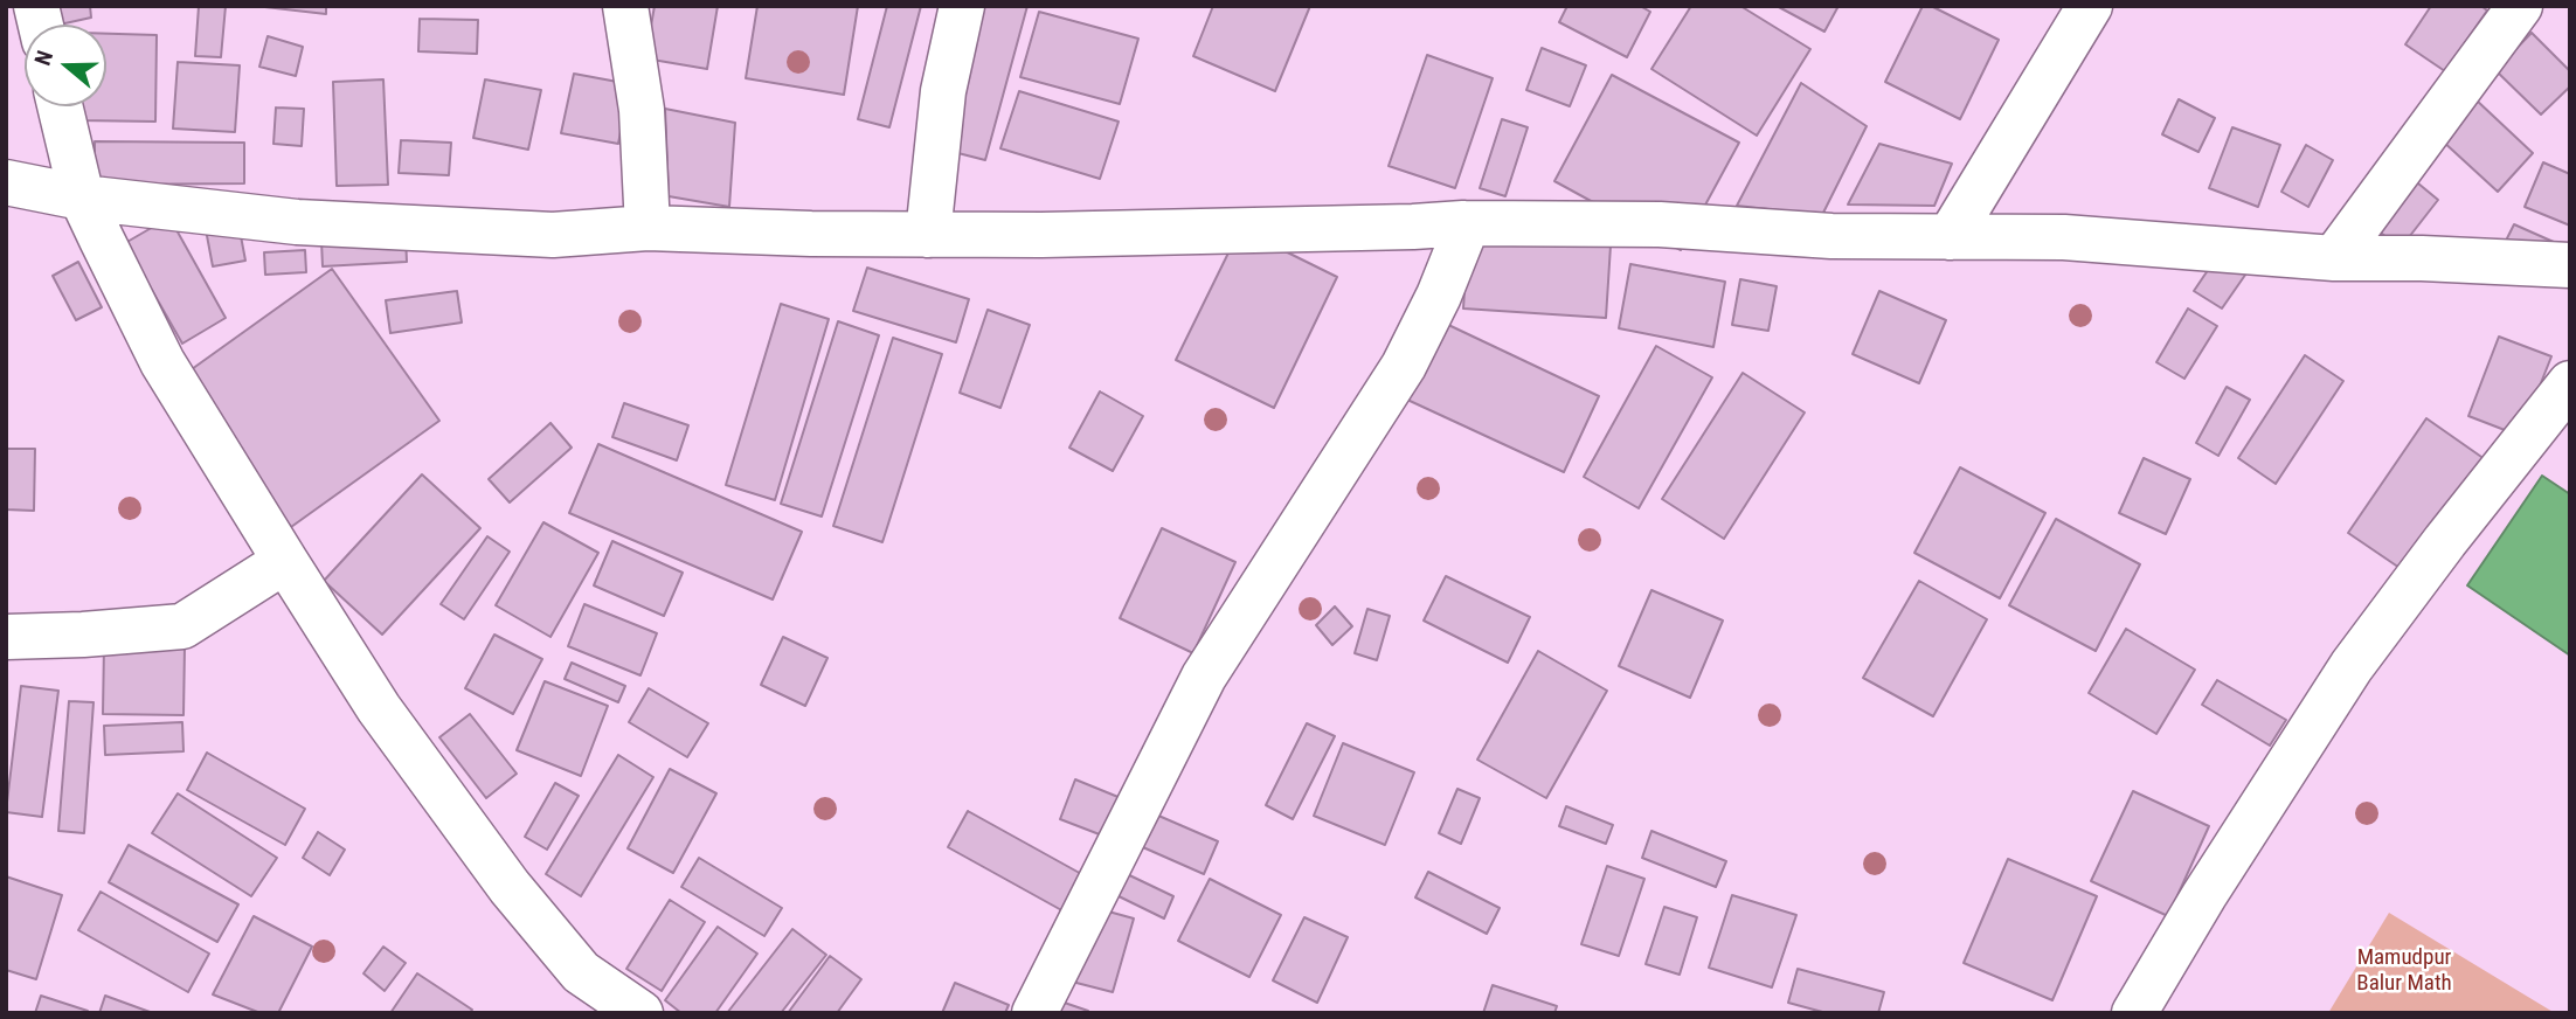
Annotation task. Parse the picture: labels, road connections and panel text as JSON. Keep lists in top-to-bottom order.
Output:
{
  "parks": ["Mamudpur Balur Math"],
  "north": "left"
}
